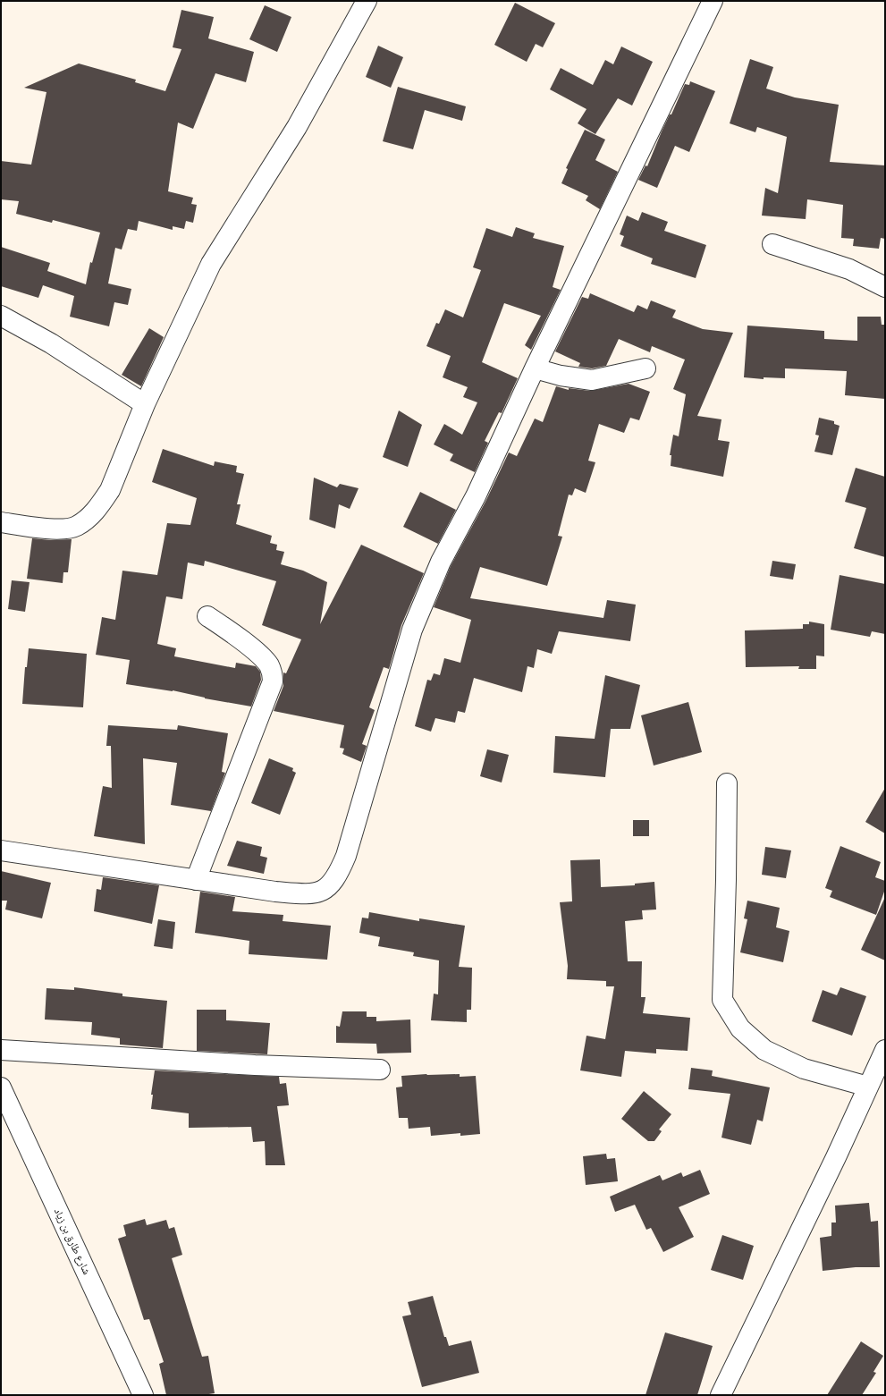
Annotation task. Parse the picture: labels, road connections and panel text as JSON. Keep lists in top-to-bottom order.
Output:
{
  "streets": {
    "street": ["شارع طارق بن زياد"]
  }
}
